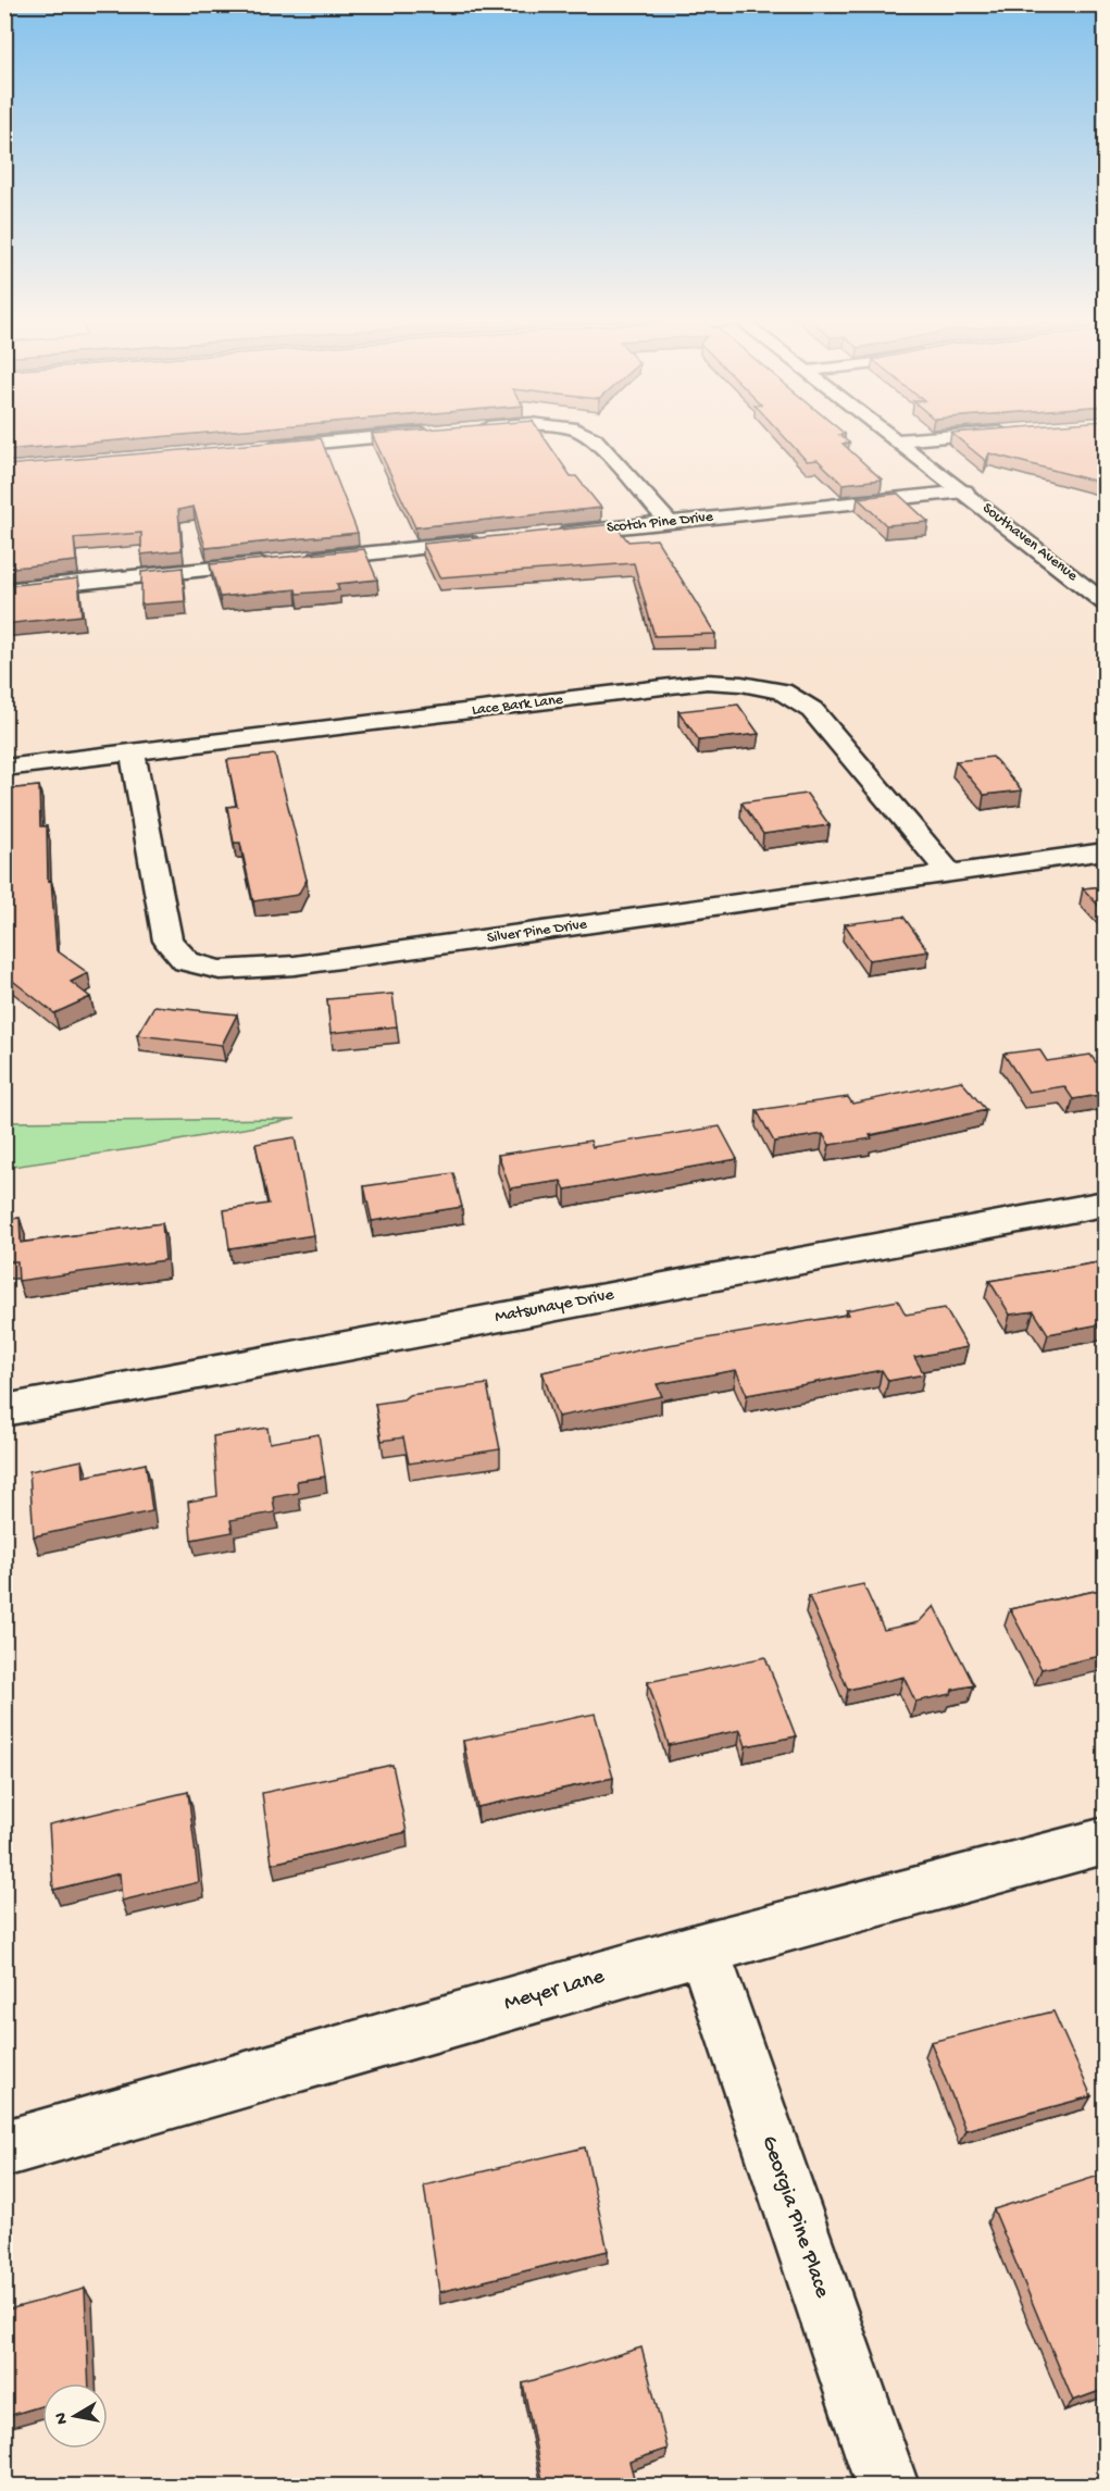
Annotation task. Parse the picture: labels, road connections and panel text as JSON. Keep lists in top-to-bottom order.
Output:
{
  "streets": {
    "street": [
      "Scotch Pine Drive",
      "Southaven Avenue",
      "Lace Bark Lane",
      "Silver Pine Drive",
      "Matsunaye Drive",
      "Meyer Lane",
      "Georgia Pine Place"
    ]
  },
  "crossings": [
    ["Scotch Pine Drive", "Southaven Avenue"],
    ["Lace Bark Lane", "Silver Pine Drive"],
    ["Meyer Lane", "Georgia Pine Place"]
  ],
  "north": "left"
}
